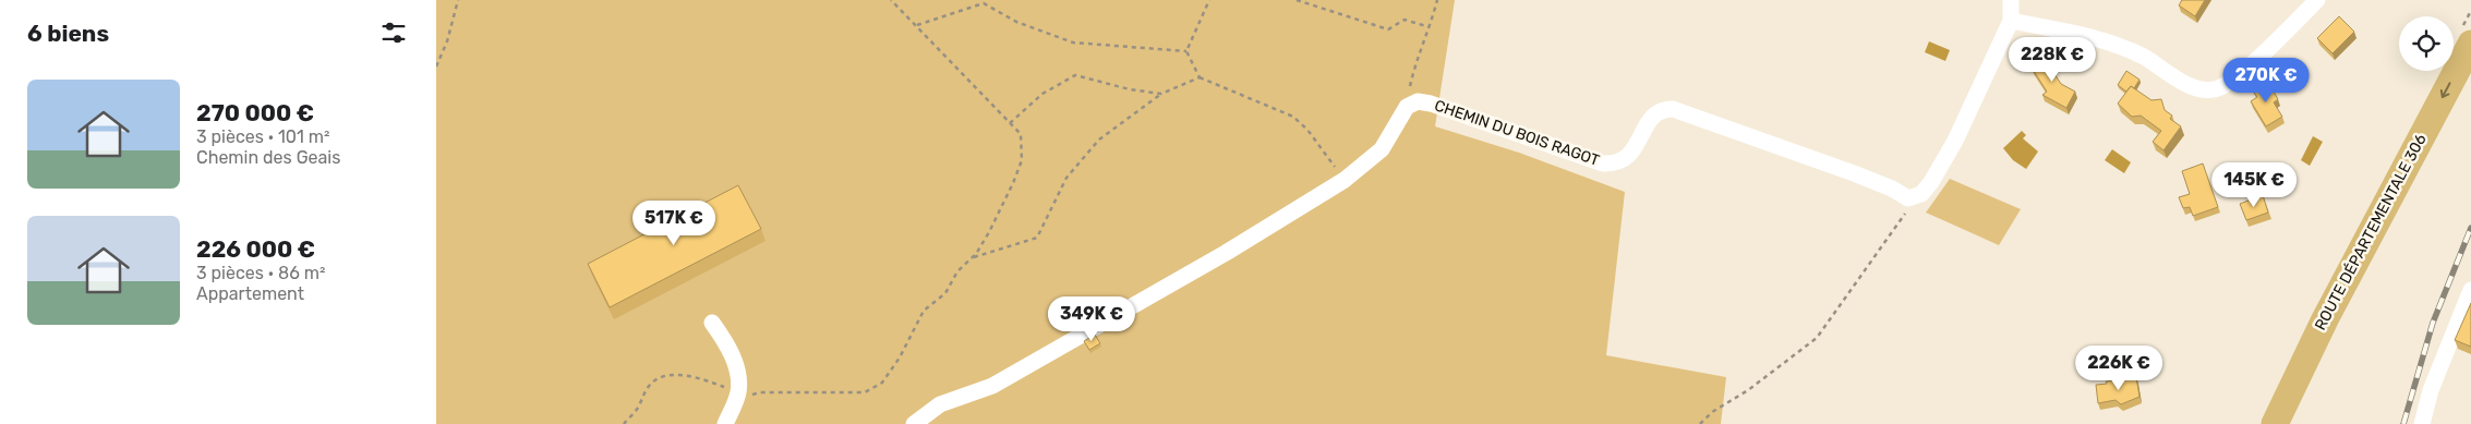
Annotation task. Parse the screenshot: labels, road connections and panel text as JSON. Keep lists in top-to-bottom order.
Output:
{
  "streets": {
    "main road": ["ROUTE DÉPARTEMENTALE 306"],
    "street": ["CHEMIN DU BOIS RAGOT"]
  },
  "page": {
    "heading": "6 biens",
    "price": [
      "228K €",
      "270K €",
      "145K €",
      "517K €",
      "349K €",
      "226K €"
    ],
    "list": [
      {
        "name": "270 000 €",
        "note": "3 pièces · 101 m² · Chemin des Geais"
      },
      {
        "name": "226 000 €",
        "note": "3 pièces · 86 m² · Appartement"
      }
    ]
  }
}
